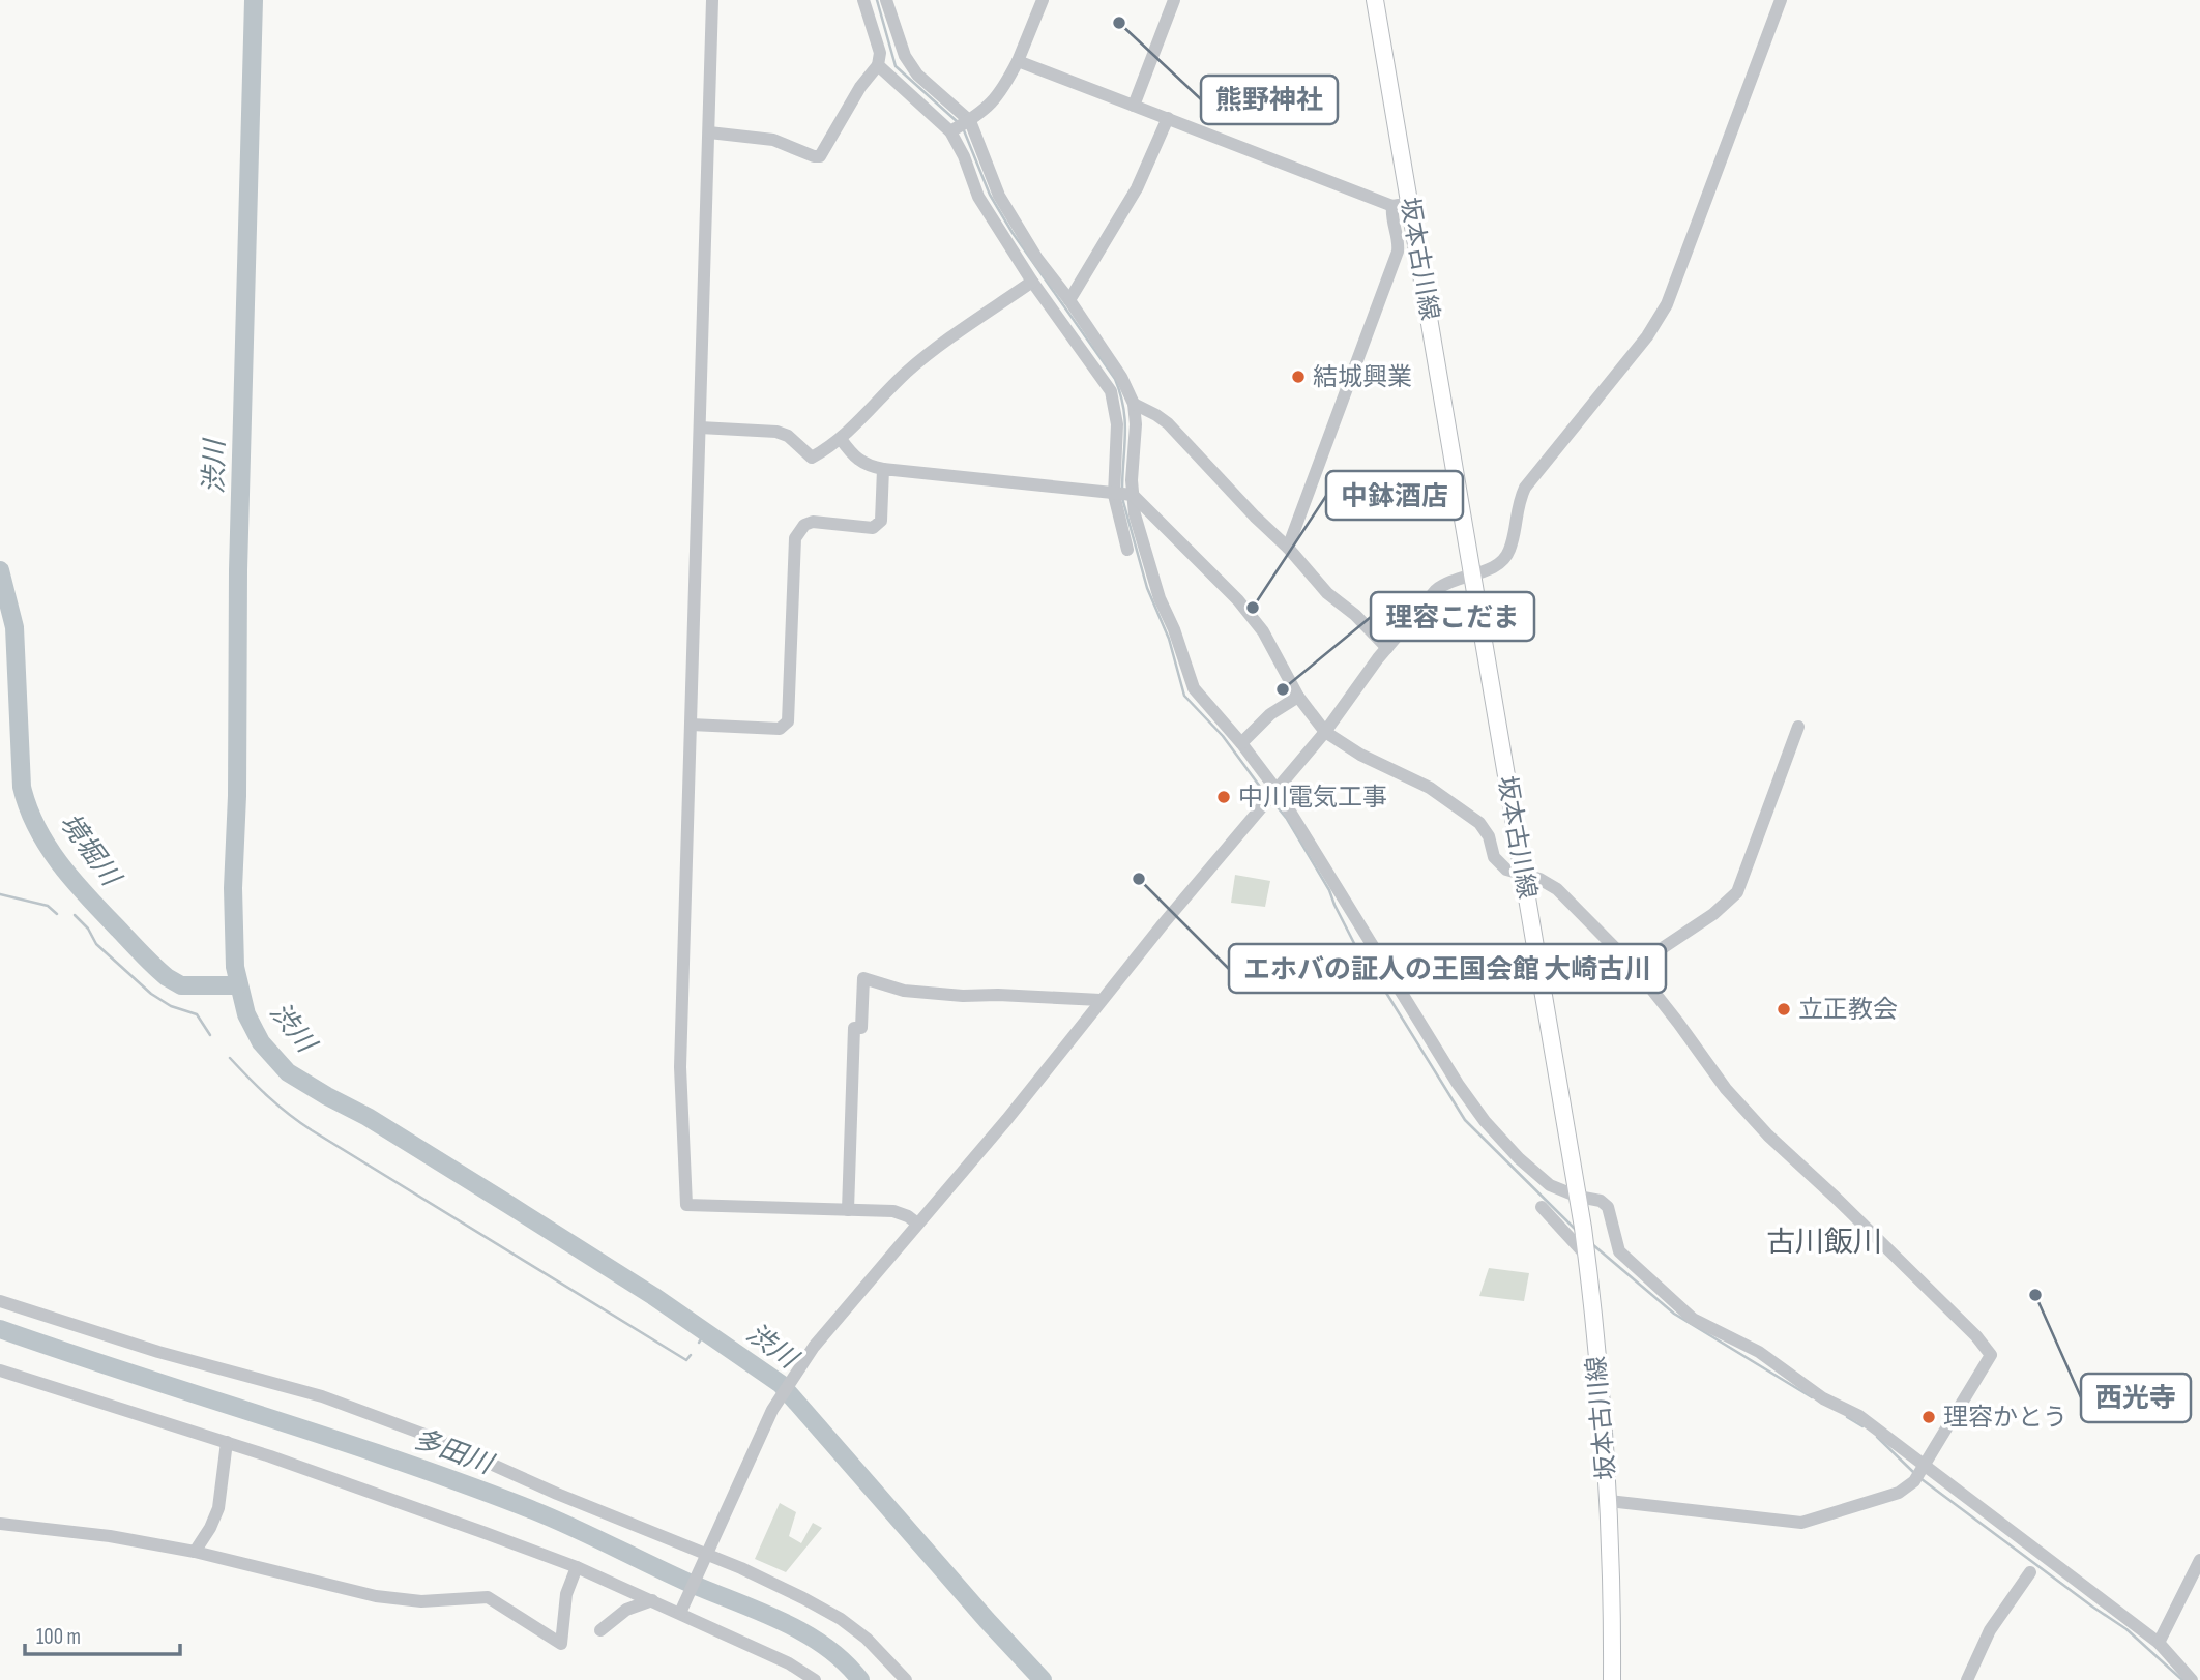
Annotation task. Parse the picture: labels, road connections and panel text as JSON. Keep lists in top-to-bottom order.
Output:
{
  "streets": {
    "main road": ["坂本古川線"]
  },
  "districts": ["古川飯川"],
  "water": ["渋川", "境堀川", "多田川"],
  "places": [
    "熊野神社",
    "結城興業",
    "中鉢酒店",
    "理容こだま",
    "中川電気工事",
    "エホバの証人の王国会館 大崎古川",
    "立正教会",
    "西光寺",
    "理容かとう"
  ],
  "scale_bar": "100 m"
}
